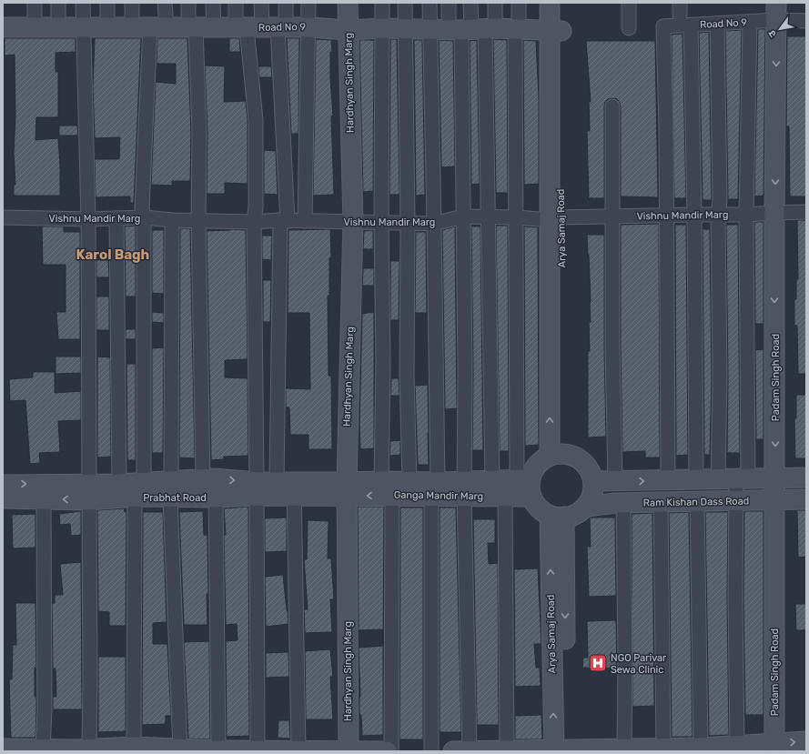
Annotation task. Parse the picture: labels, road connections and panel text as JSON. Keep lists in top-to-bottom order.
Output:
{
  "streets": {
    "street": [
      "Road No 9",
      "Hardhyan Singh Marg",
      "Vishnu Mandir Marg",
      "Arya Samaj Road",
      "Padam Singh Road",
      "Ganga Mandir Marg",
      "Prabhat Road",
      "Ram Kishan Dass Road"
    ]
  },
  "crossings": [
    ["Road No 9", "Hardhyan Singh Marg"],
    ["Road No 9", "Vishnu Mandir Marg"],
    ["Road No 9", "Padam Singh Road"],
    ["Hardhyan Singh Marg", "Vishnu Mandir Marg"],
    ["Hardhyan Singh Marg", "Ganga Mandir Marg"],
    ["Hardhyan Singh Marg", "Prabhat Road"],
    ["Vishnu Mandir Marg", "Padam Singh Road"],
    ["Arya Samaj Road", "Ganga Mandir Marg"],
    ["Arya Samaj Road", "Ram Kishan Dass Road"],
    ["Padam Singh Road", "Ram Kishan Dass Road"],
    ["Ganga Mandir Marg", "Prabhat Road"],
    ["Ganga Mandir Marg", "Ram Kishan Dass Road"]
  ],
  "districts": ["Karol Bagh"],
  "places": {
    "hospital": ["NGO Parivar Sewa Clinic"]
  },
  "north": "bottom left"
}
